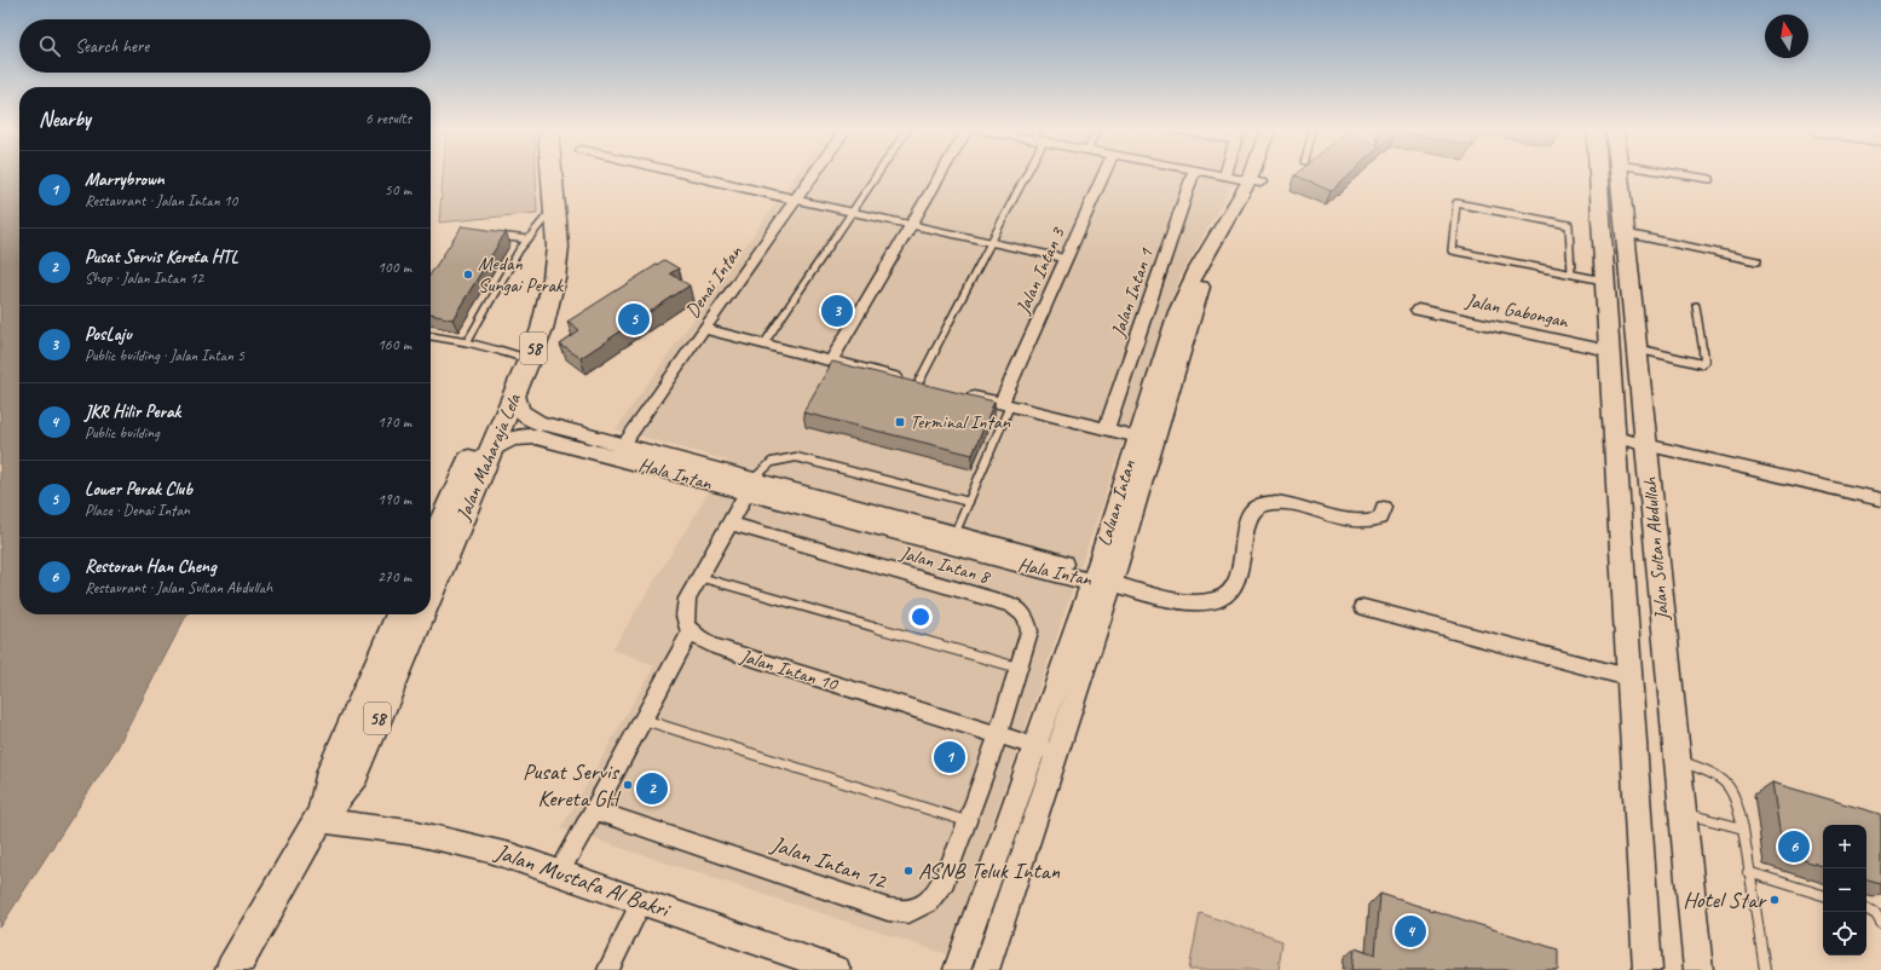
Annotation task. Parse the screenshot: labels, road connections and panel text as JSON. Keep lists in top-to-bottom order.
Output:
{
  "streets": {
    "highway": ["58", "Jalan Maharaja Lela"],
    "main road": ["Jalan Sultan Abdullah"],
    "street": [
      "Jalan Intan 3",
      "Denai Intan",
      "Jalan Intan 1",
      "Jalan Gabongan",
      "Hala Intan",
      "Laluan Intan",
      "Jalan Intan 8",
      "Jalan Intan 10",
      "Jalan Intan 12",
      "Jalan Mustafa Al Bakri"
    ]
  },
  "crossings": [
    ["Denai Intan", "Hala Intan"],
    ["Jalan Gabongan", "Jalan Sultan Abdullah"],
    ["Jalan Maharaja Lela", "Hala Intan"],
    ["Jalan Maharaja Lela", "Jalan Mustafa Al Bakri"],
    ["Hala Intan", "Laluan Intan"],
    ["Laluan Intan", "Jalan Intan 10"],
    ["Jalan Intan 8", "Jalan Intan 10"],
    ["Jalan Intan 8", "Jalan Intan 12"],
    ["Jalan Intan 10", "Jalan Intan 12"]
  ],
  "places": {
    "other": [
      "Medan Sungai Perak",
      "Pusat Servis Kereta GH",
      "ASNB Teluk Intan",
      "Hotel Star"
    ],
    "transit": ["Terminal Intan"]
  },
  "north": "top",
  "page": {
    "search": "Search here",
    "heading": ["Nearby", "6 results"],
    "list": [
      {
        "mark": "1",
        "name": "Marrybrown",
        "note": "Restaurant · Jalan Intan 10",
        "value": "50 m"
      },
      {
        "mark": "2",
        "name": "Pusat Servis Kereta HTL",
        "note": "Shop · Jalan Intan 12",
        "value": "100 m"
      },
      {
        "mark": "3",
        "name": "PosLaju",
        "note": "Public building · Jalan Intan 5",
        "value": "160 m"
      },
      {
        "mark": "4",
        "name": "JKR Hilir Perak",
        "note": "Public building",
        "value": "170 m"
      },
      {
        "mark": "5",
        "name": "Lower Perak Club",
        "note": "Place · Denai Intan",
        "value": "190 m"
      },
      {
        "mark": "6",
        "name": "Restoran Han Cheng",
        "note": "Restaurant · Jalan Sultan Abdullah",
        "value": "270 m"
      }
    ],
    "pins": [
      "3",
      "5",
      "1",
      "2",
      "6",
      "4"
    ],
    "map_buttons": ["+", "−"]
  }
}
